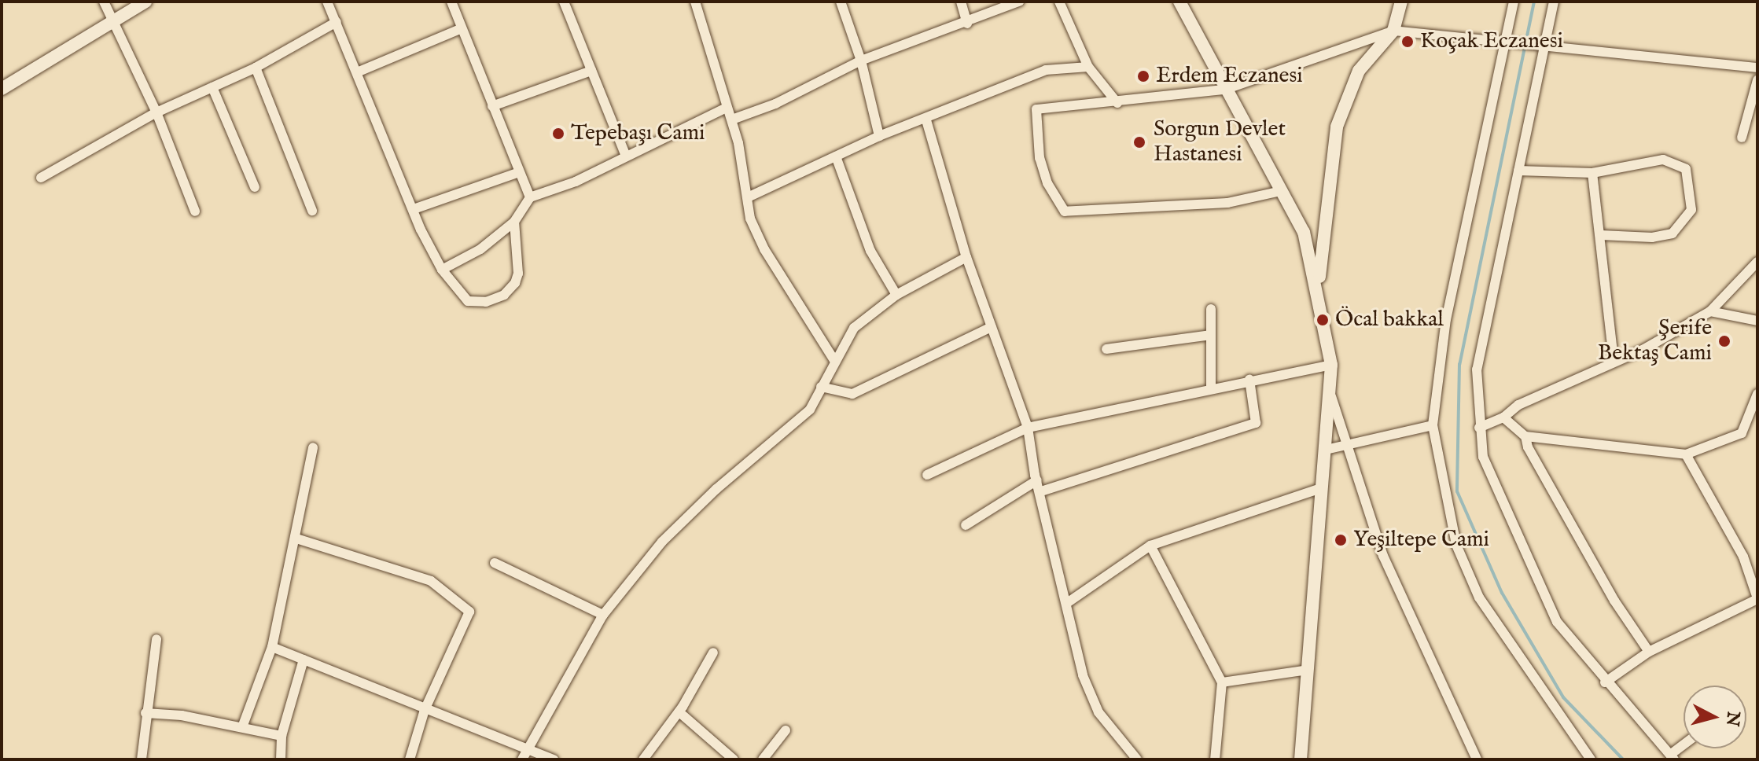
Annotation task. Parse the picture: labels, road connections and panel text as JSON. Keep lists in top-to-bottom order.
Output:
{
  "places": [
    "Koçak Eczanesi",
    "Erdem Eczanesi",
    "Tepebaşı Cami",
    "Sorgun Devlet Hastanesi",
    "Öcal bakkal",
    "Şerife Bektaş Cami",
    "Yeşiltepe Cami"
  ],
  "north": "right"
}
